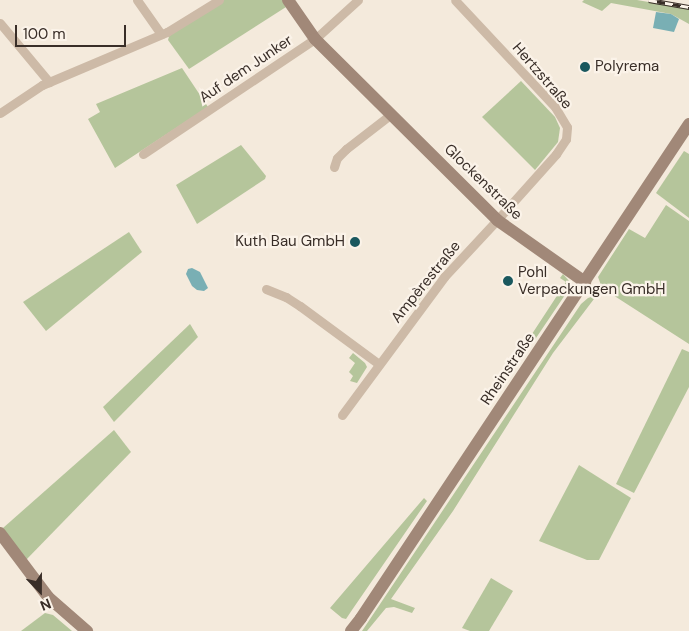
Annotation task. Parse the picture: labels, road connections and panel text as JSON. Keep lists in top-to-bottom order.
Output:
{
  "streets": {
    "main road": ["Glockenstraße", "Rheinstraße"],
    "street": ["Auf dem Junker", "Hertzstraße", "Ampèrestraße"]
  },
  "crossings": [
    ["Auf dem Junker", "Glockenstraße"],
    ["Hertzstraße", "Glockenstraße"],
    ["Hertzstraße", "Ampèrestraße"],
    ["Glockenstraße", "Ampèrestraße"],
    ["Glockenstraße", "Rheinstraße"]
  ],
  "places": ["Polyrema", "Kuth Bau GmbH", "Pohl Verpackungen GmbH"],
  "scale_bar": "100 m",
  "north": "bottom"
}
